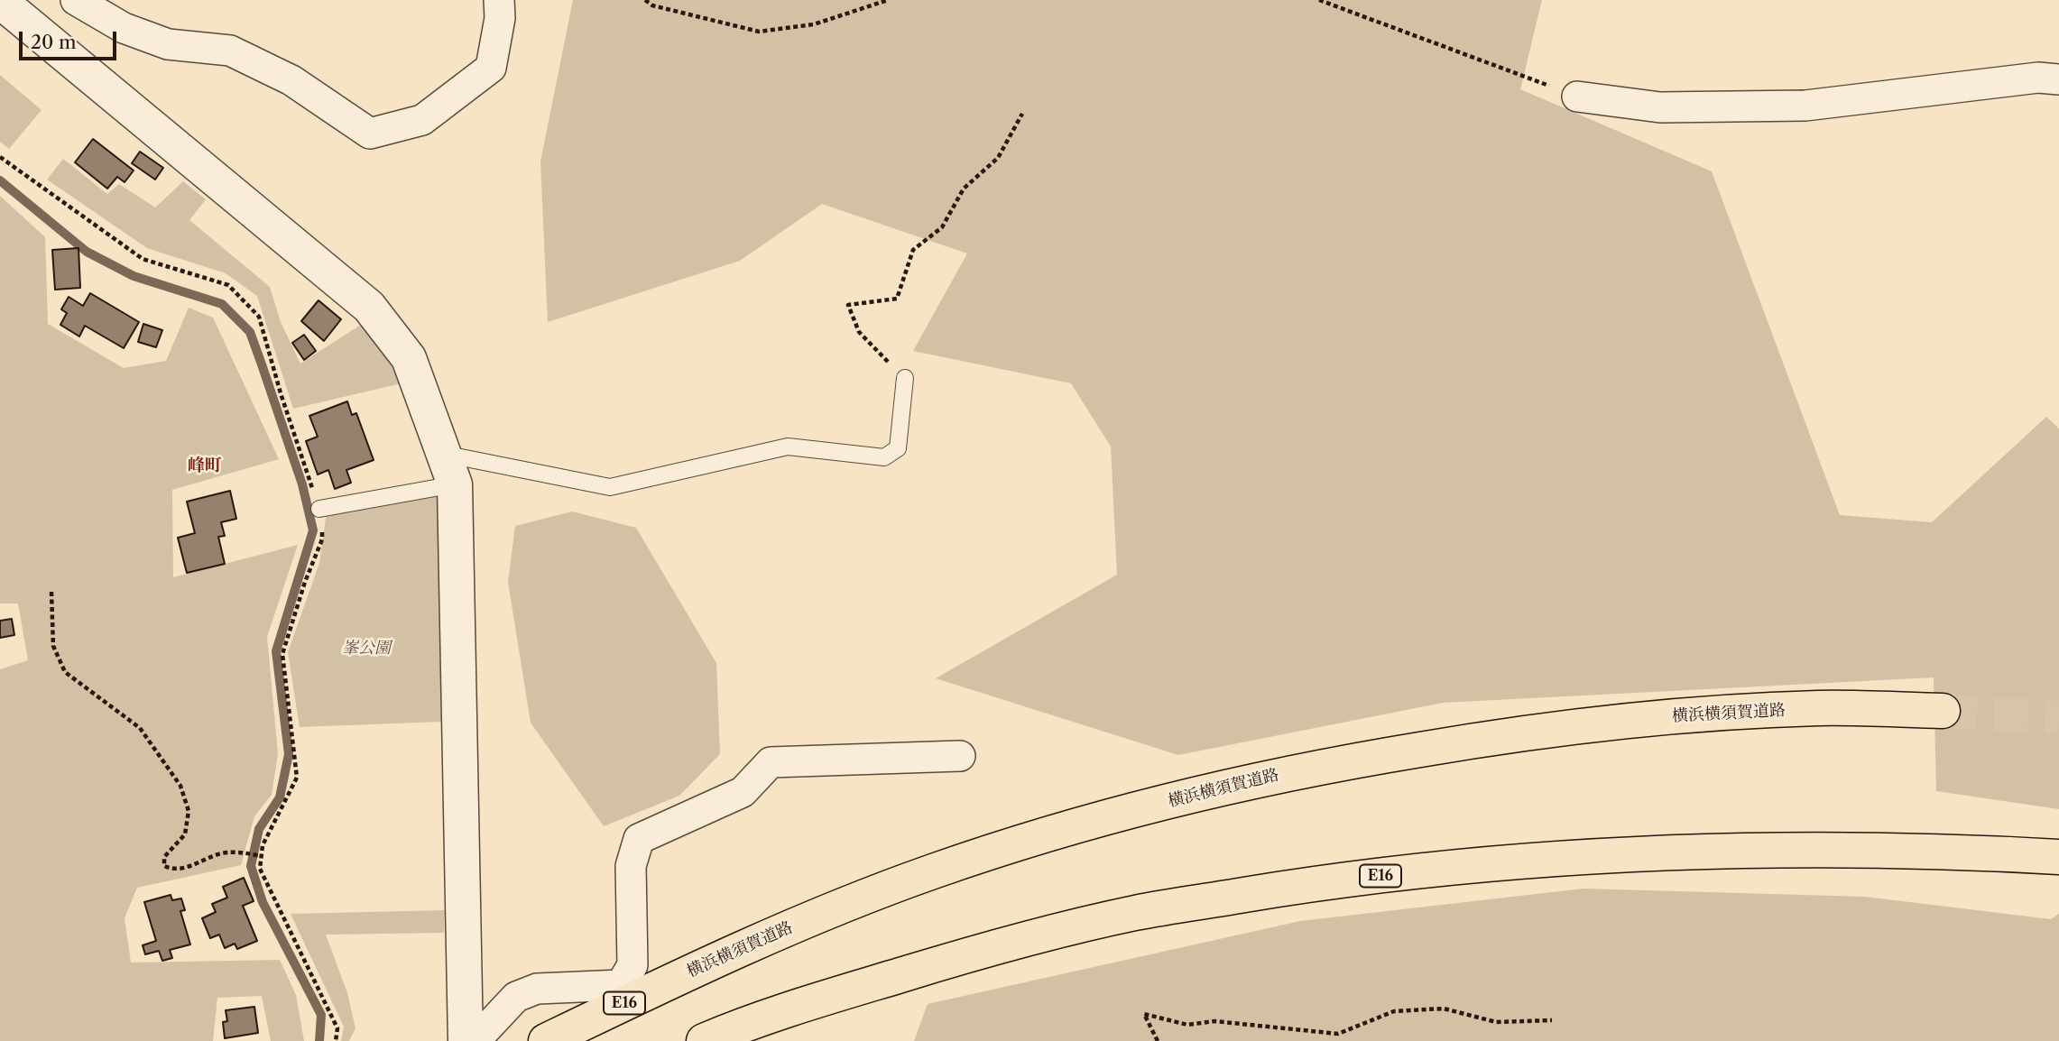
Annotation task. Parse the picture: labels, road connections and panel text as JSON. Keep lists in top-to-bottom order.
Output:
{
  "streets": {
    "highway": ["横浜横須賀道路", "E16"]
  },
  "districts": ["峰町"],
  "parks": ["峯公園"],
  "scale_bar": "20 m"
}
